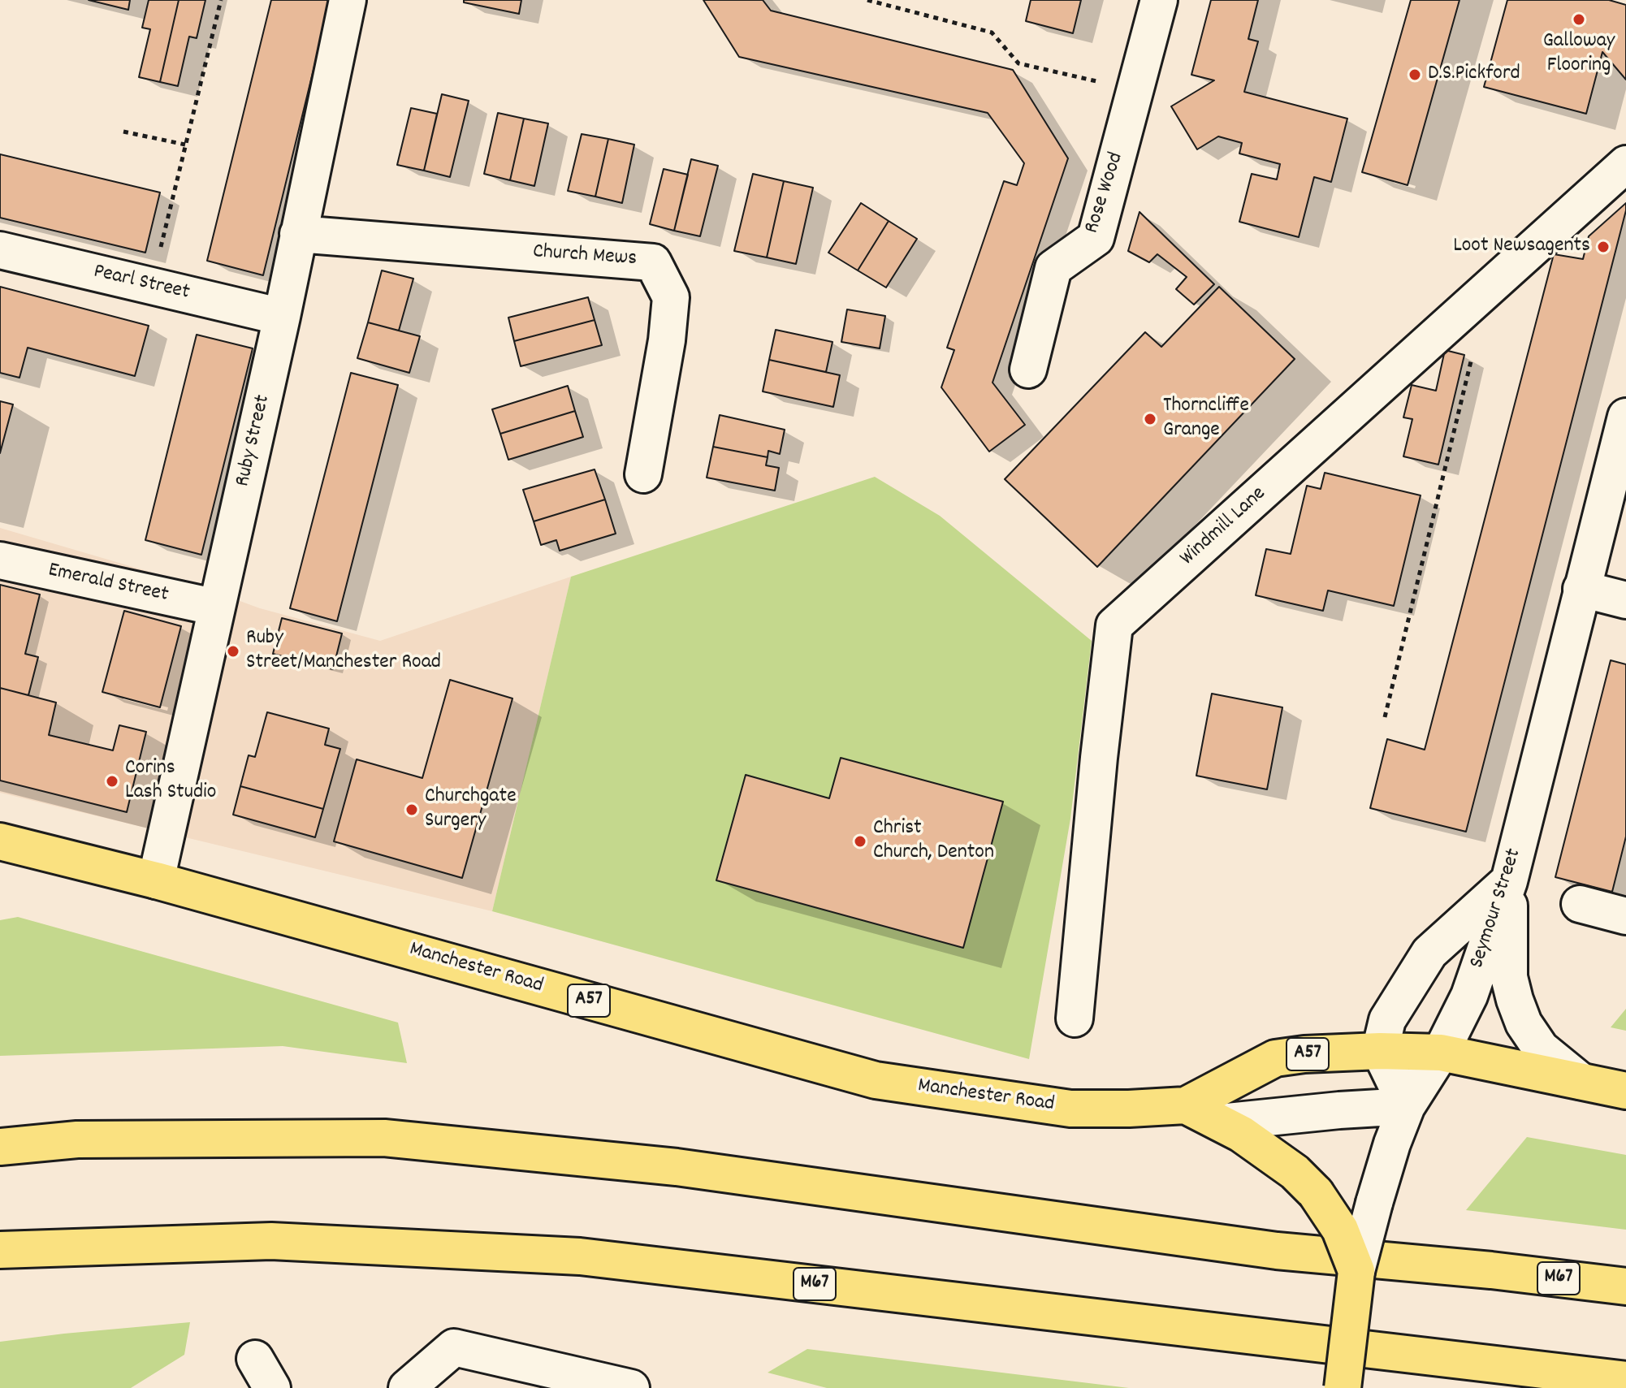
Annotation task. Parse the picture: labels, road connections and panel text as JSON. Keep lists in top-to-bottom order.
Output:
{
  "streets": {
    "main road": [
      "Seymour Street",
      "Manchester Road",
      "A57",
      "M67"
    ],
    "street": [
      "Rose Wood",
      "Church Mews",
      "Pearl Street",
      "Ruby Street",
      "Windmill Lane",
      "Emerald Street"
    ]
  },
  "crossings": [
    ["Church Mews", "Ruby Street"],
    ["Pearl Street", "Ruby Street"],
    ["Ruby Street", "Emerald Street"],
    ["Ruby Street", "Manchester Road"],
    ["Seymour Street", "Manchester Road"],
    ["Seymour Street", "A57"],
    ["Manchester Road", "A57"]
  ],
  "places": [
    "Galloway Flooring",
    "D.S.Pickford",
    "Loot Newsagents",
    "Thorncliffe Grange",
    "Ruby Street/Manchester Road",
    "Corins Lash Studio",
    "Churchgate Surgery",
    "Christ Church, Denton"
  ]
}
